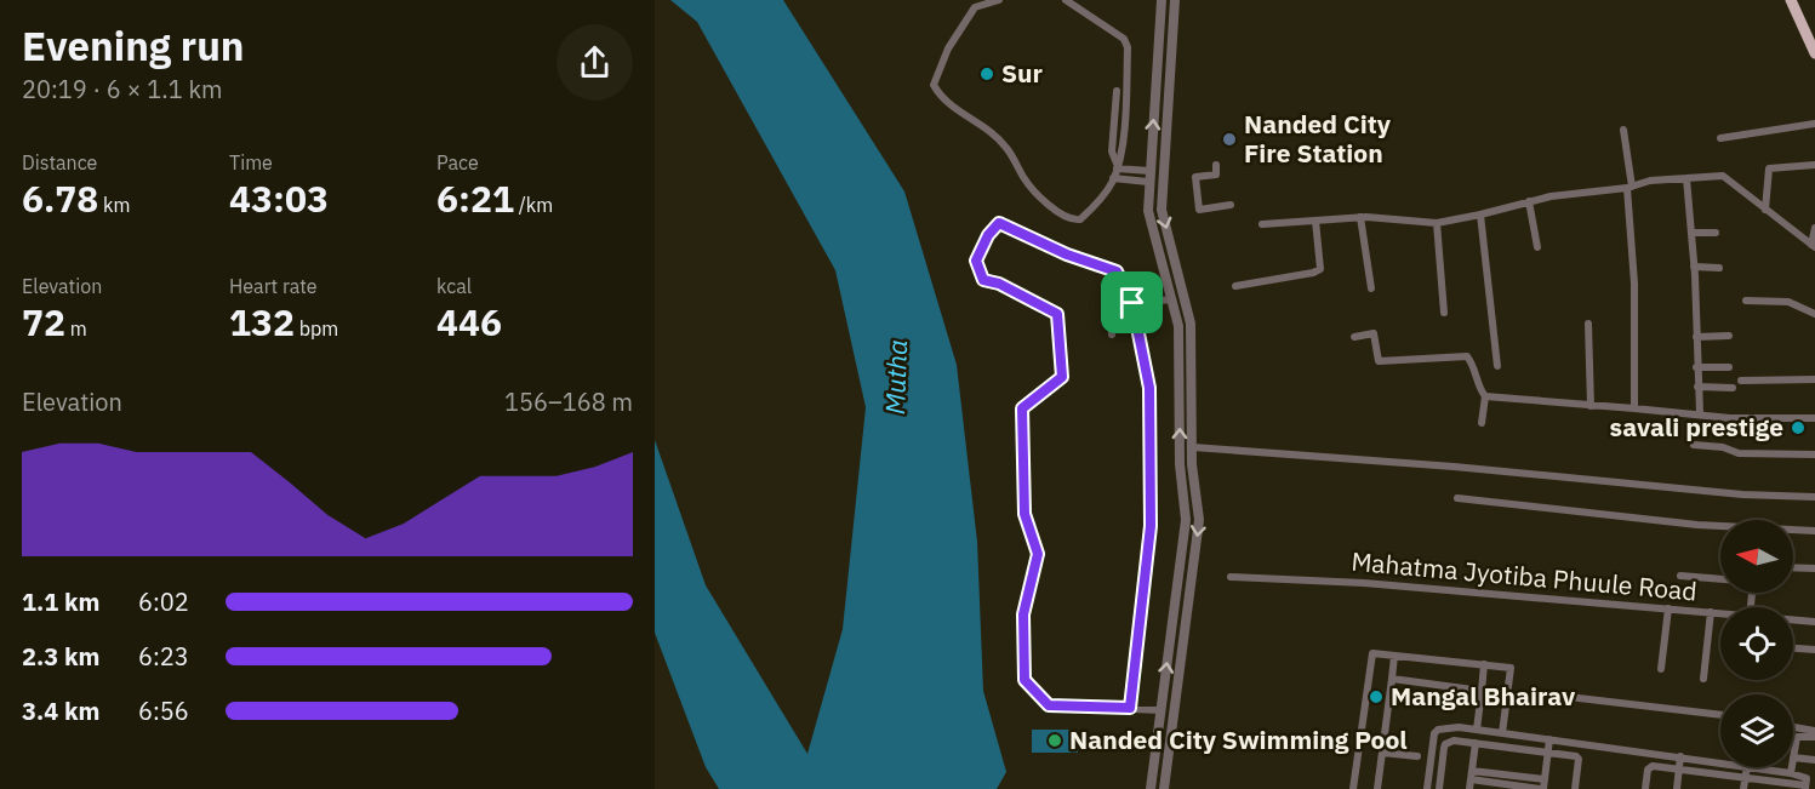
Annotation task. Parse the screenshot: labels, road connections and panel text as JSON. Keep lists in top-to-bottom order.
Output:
{
  "streets": {
    "street": ["Mahatma Jyotiba Phuule Road"]
  },
  "water": ["Mutha"],
  "places": [
    "Sur",
    "Nanded City Fire Station",
    "savali prestige",
    "Mangal Bhairav",
    "Nanded City Swimming Pool"
  ],
  "north": "left",
  "page": {
    "heading": ["Evening run", "20:19 · 6 × 1.1 km"],
    "stats": [
      ["Distance", "6.78 km"],
      ["Time", "43:03"],
      ["Pace", "6:21 /km"],
      ["Elevation", "72 m"],
      ["Heart rate", "132 bpm"],
      ["kcal", "446"]
    ],
    "chart": ["Elevation", "156–168 m"],
    "list": [
      {
        "name": "1.1 km",
        "note": "6:02"
      },
      {
        "name": "2.3 km",
        "note": "6:23"
      },
      {
        "name": "3.4 km",
        "note": "6:56"
      }
    ]
  }
}
